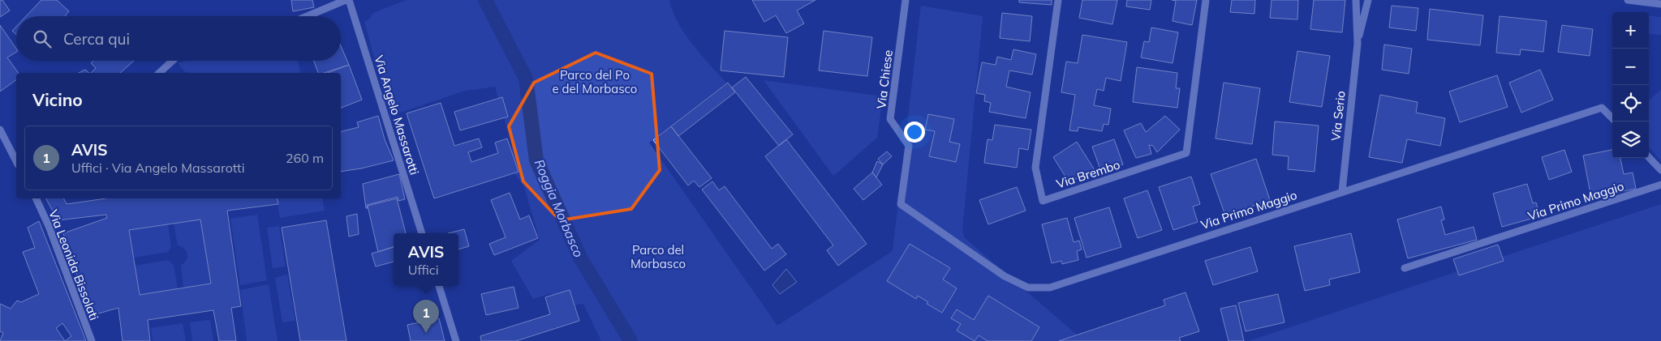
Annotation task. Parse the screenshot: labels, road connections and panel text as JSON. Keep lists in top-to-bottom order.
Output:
{
  "streets": {
    "street": [
      "Via Chiese",
      "Via Angelo Massarotti",
      "Via Serio",
      "Via Brembo",
      "Via Primo Maggio",
      "Via Leonida Bissolati"
    ]
  },
  "crossings": [
    ["Via Chiese", "Via Primo Maggio"],
    ["Via Serio", "Via Primo Maggio"]
  ],
  "water": ["Roggia Morbasco"],
  "parks": ["Parco del Po e del Morbasco", "Parco del Morbasco"],
  "page": {
    "map_buttons": ["+", "−"],
    "search": "Cerca qui",
    "heading": "Vicino",
    "list": [
      {
        "mark": "1",
        "name": "AVIS",
        "note": "Uffici · Via Angelo Massarotti",
        "value": "260 m"
      }
    ],
    "popup": ["AVIS", "Uffici"],
    "pins": "1"
  }
}
